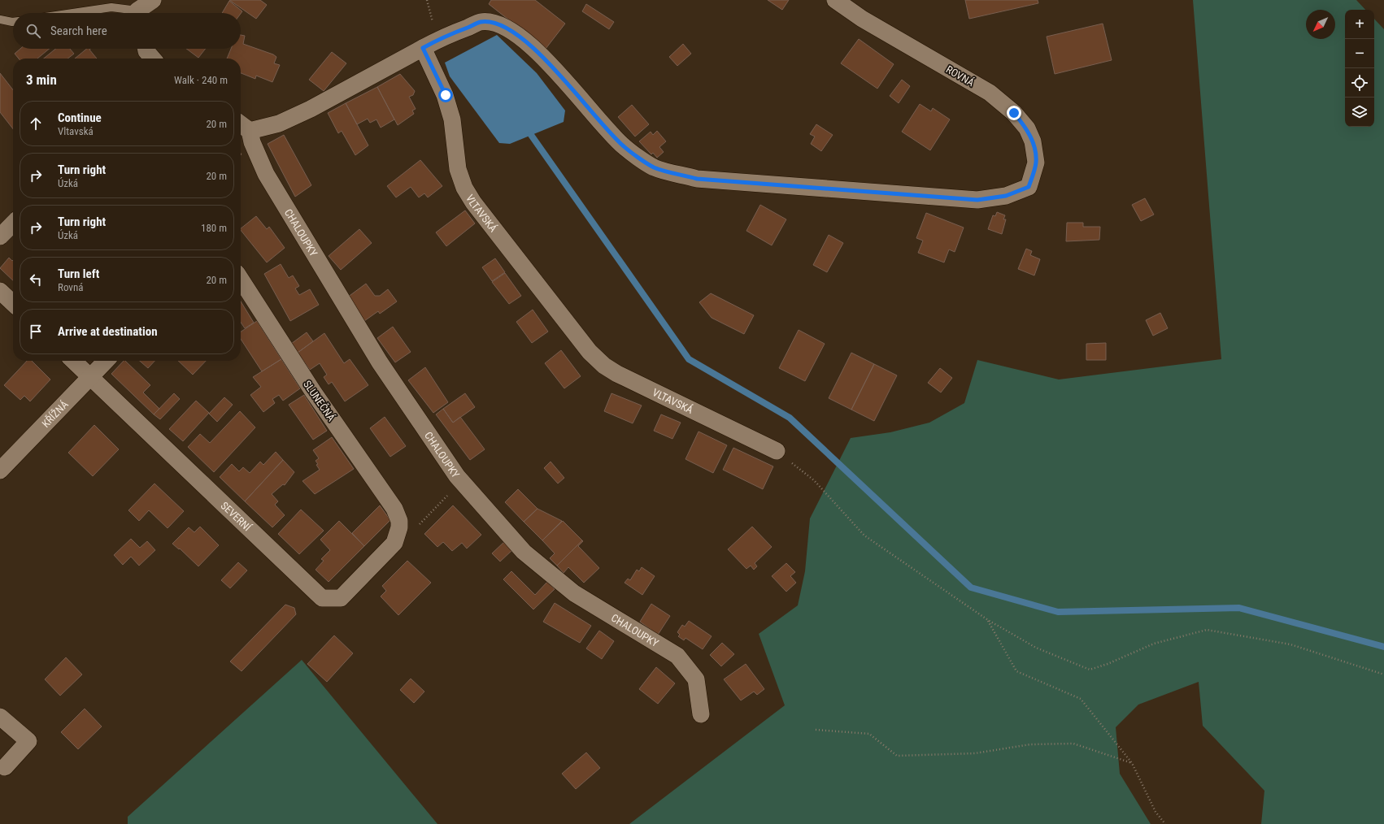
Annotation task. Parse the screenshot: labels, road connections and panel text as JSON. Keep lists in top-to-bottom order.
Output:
{
  "streets": {
    "street": [
      "ROVNÁ",
      "VLTAVSKÁ",
      "CHALOUPKY",
      "SLUNEČNÁ",
      "KŘÍŽNÁ",
      "SEVERNÍ"
    ]
  },
  "crossings": [
    ["ROVNÁ", "VLTAVSKÁ"],
    ["SLUNEČNÁ", "SEVERNÍ"],
    ["KŘÍŽNÁ", "SEVERNÍ"]
  ],
  "north": "bottom left",
  "page": {
    "map_buttons": ["+", "−"],
    "search": "Search here",
    "heading": ["3 min", "Walk · 240 m"],
    "list": [
      ["Continue", "Vltavská", "20 m"],
      ["Turn right", "Úzká", "20 m"],
      ["Turn right", "Úzká", "180 m"],
      ["Turn left", "Rovná", "20 m"],
      "Arrive at destination"
    ]
  }
}
